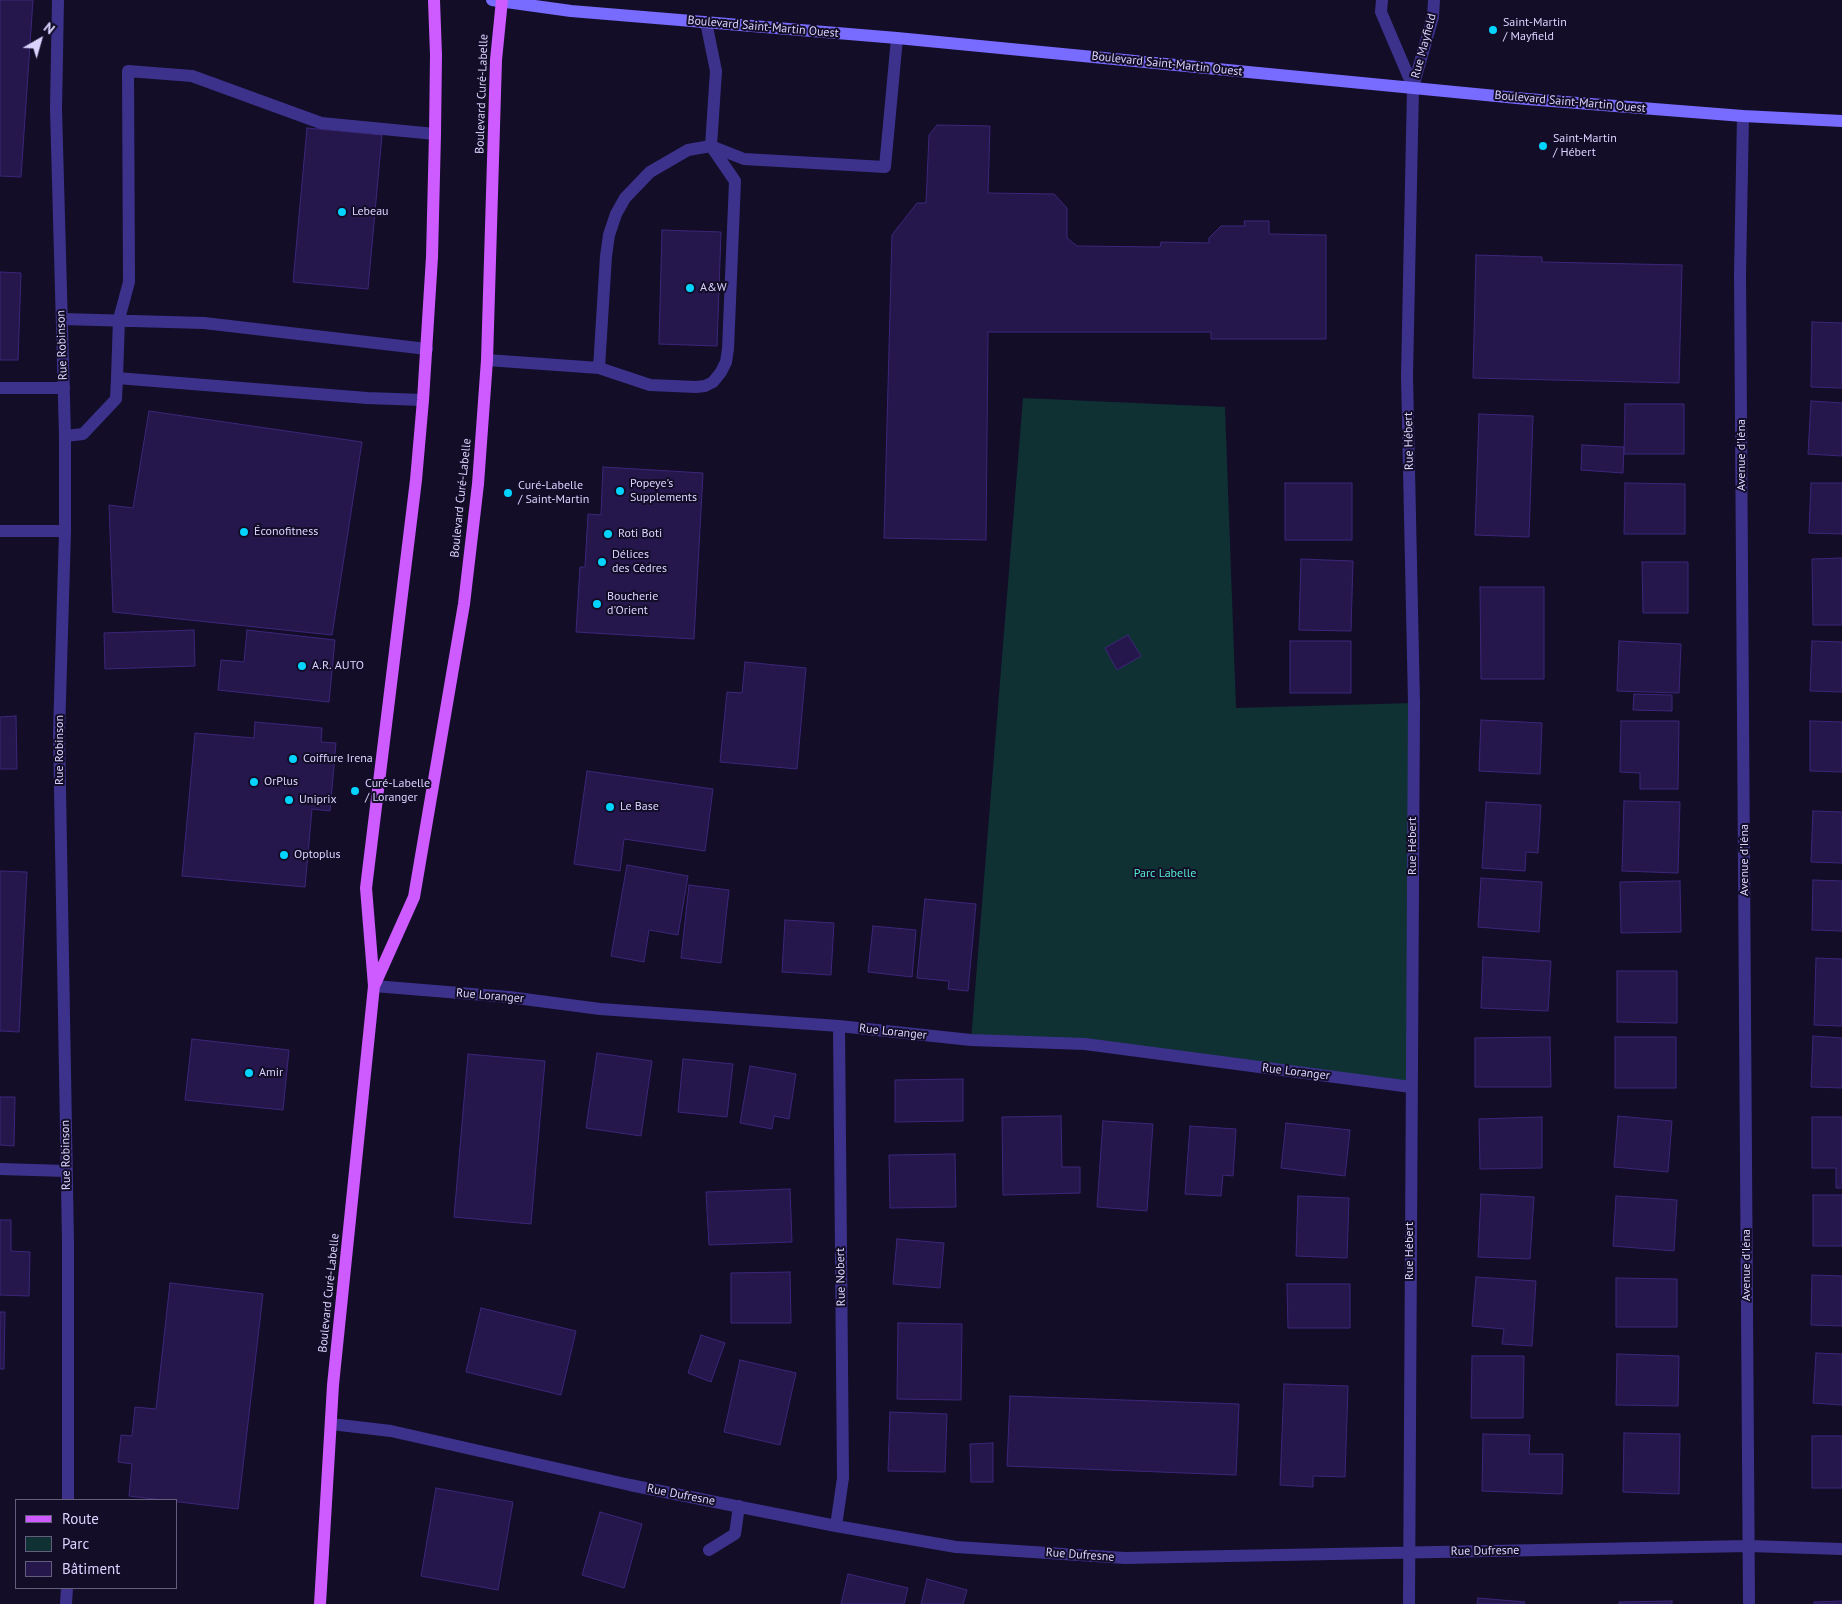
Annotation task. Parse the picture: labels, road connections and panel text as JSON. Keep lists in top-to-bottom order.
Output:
{
  "streets": {
    "main road": ["Boulevard Saint-Martin Ouest", "Boulevard Curé-Labelle"],
    "street": [
      "Rue Mayfield",
      "Rue Robinson",
      "Rue Hébert",
      "Avenue d'Iéna",
      "Rue Loranger",
      "Rue Nobert",
      "Rue Dufresne"
    ]
  },
  "crossings": [
    ["Boulevard Saint-Martin Ouest", "Rue Mayfield"],
    ["Boulevard Saint-Martin Ouest", "Boulevard Curé-Labelle"],
    ["Boulevard Saint-Martin Ouest", "Rue Hébert"],
    ["Boulevard Saint-Martin Ouest", "Avenue d'Iéna"],
    ["Rue Mayfield", "Rue Hébert"],
    ["Boulevard Curé-Labelle", "Rue Loranger"],
    ["Boulevard Curé-Labelle", "Rue Dufresne"],
    ["Rue Hébert", "Rue Loranger"],
    ["Rue Hébert", "Rue Dufresne"],
    ["Avenue d'Iéna", "Rue Dufresne"],
    ["Rue Loranger", "Rue Nobert"],
    ["Rue Nobert", "Rue Dufresne"]
  ],
  "parks": ["Parc Labelle"],
  "places": [
    "Saint-Martin / Mayfield",
    "Saint-Martin / Hébert",
    "Lebeau",
    "A&W",
    "Popeye's Supplements",
    "Curé-Labelle / Saint-Martin",
    "Éconofitness",
    "Roti Boti",
    "Délices des Cèdres",
    "Boucherie d'Orient",
    "A.R. AUTO",
    "Coiffure Irena",
    "OrPlus",
    "Curé-Labelle / Loranger",
    "Uniprix",
    "Le Base",
    "Optoplus",
    "Amir"
  ],
  "legend": ["Route", "Parc", "Bâtiment"],
  "north": "top right"
}
